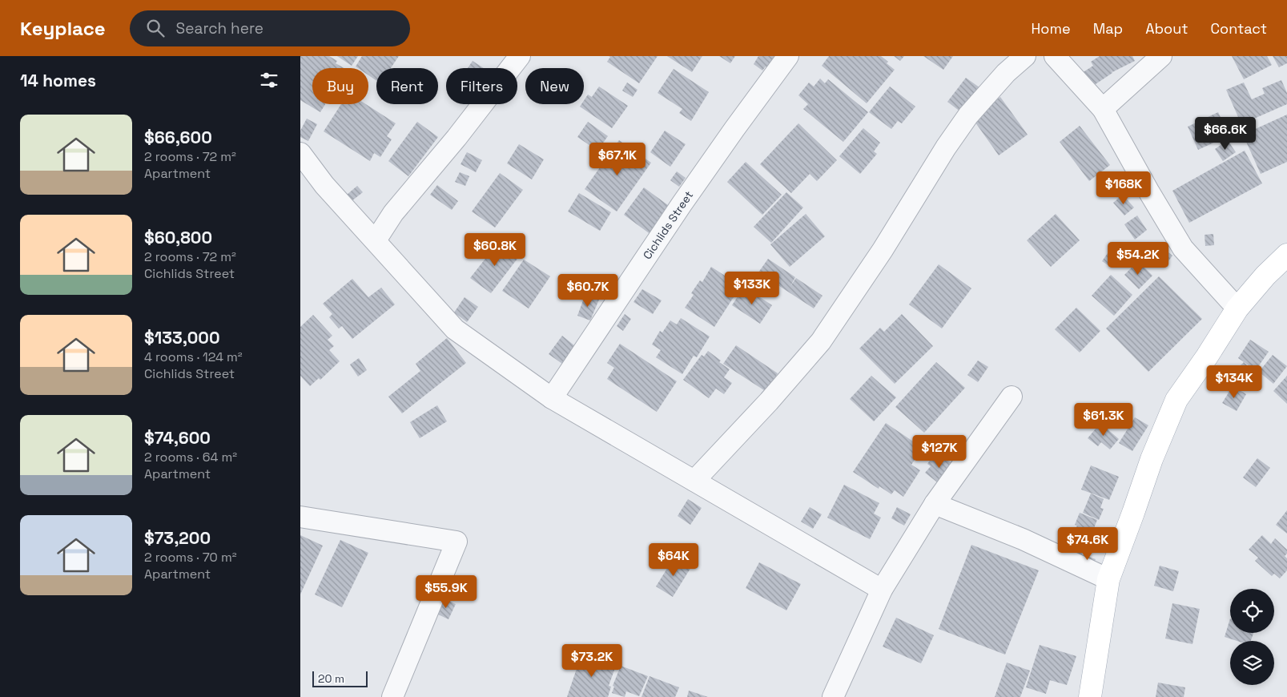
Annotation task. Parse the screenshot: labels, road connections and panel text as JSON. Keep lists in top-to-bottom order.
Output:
{
  "streets": {
    "street": ["Cichlids Street"]
  },
  "scale_bar": "20 m",
  "page": {
    "header": "Keyplace",
    "search": "Search here",
    "nav": [
      "Home",
      "Map",
      "About",
      "Contact"
    ],
    "heading": "14 homes",
    "chip": [
      "Buy",
      "Rent",
      "Filters",
      "New"
    ],
    "list": [
      {
        "name": "$66,600",
        "note": "2 rooms · 72 m² · Apartment"
      },
      {
        "name": "$60,800",
        "note": "2 rooms · 72 m² · Cichlids Street"
      },
      {
        "name": "$133,000",
        "note": "4 rooms · 124 m² · Cichlids Street"
      },
      {
        "name": "$74,600",
        "note": "2 rooms · 64 m² · Apartment"
      },
      {
        "name": "$73,200",
        "note": "2 rooms · 70 m² · Apartment"
      }
    ],
    "price": [
      "$66.6K",
      "$67.1K",
      "$168K",
      "$60.8K",
      "$54.2K",
      "$133K",
      "$60.7K",
      "$134K",
      "$61.3K",
      "$127K",
      "$74.6K",
      "$64K",
      "$55.9K",
      "$73.2K"
    ],
    "scale": "20 m"
  }
}
